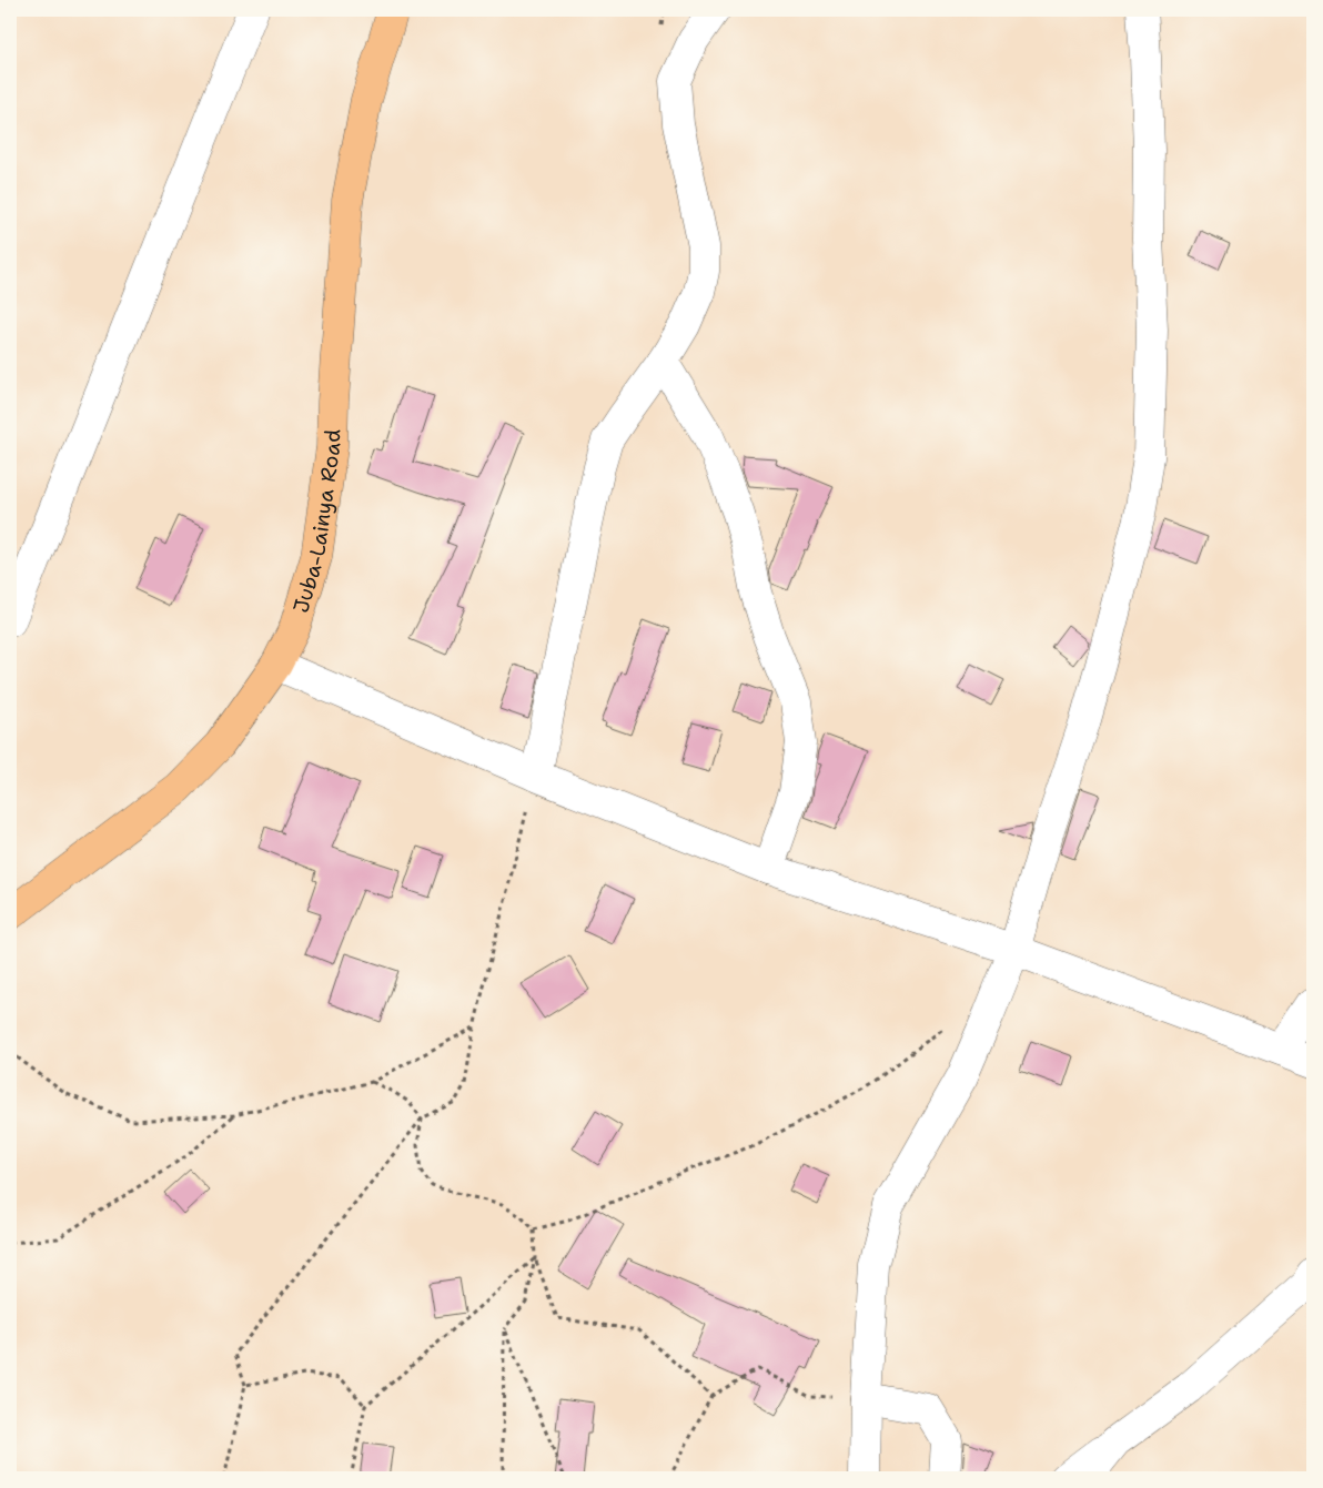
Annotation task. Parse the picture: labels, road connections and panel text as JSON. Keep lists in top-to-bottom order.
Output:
{
  "streets": {
    "main road": ["Juba-Lainya Road"]
  }
}
